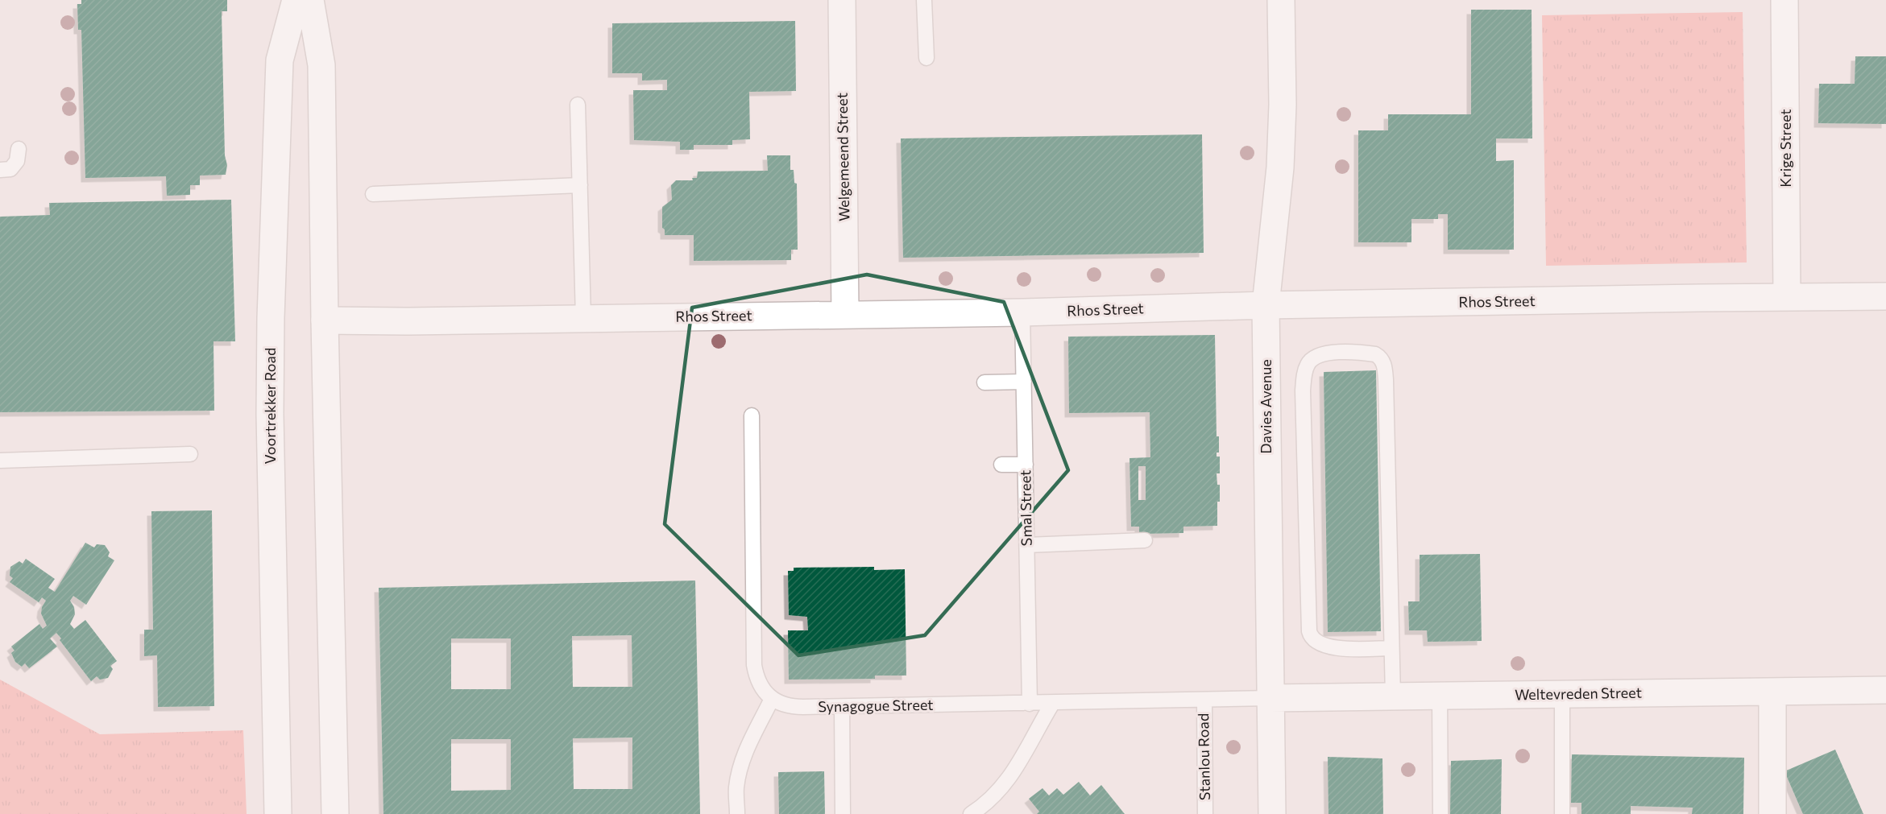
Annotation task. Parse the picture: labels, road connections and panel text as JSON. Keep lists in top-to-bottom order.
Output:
{
  "streets": {
    "street": [
      "Krige Street",
      "Welgemeend Street",
      "Rhos Street",
      "Voortrekker Road",
      "Davies Avenue",
      "Weltevreden Street"
    ],
    "lane": ["Smal Street", "Synagogue Street", "Stanlou Road"]
  },
  "crossings": [
    ["Krige Street", "Rhos Street"],
    ["Welgemeend Street", "Rhos Street"],
    ["Rhos Street", "Davies Avenue"],
    ["Rhos Street", "Smal Street"],
    ["Davies Avenue", "Weltevreden Street"],
    ["Davies Avenue", "Synagogue Street"],
    ["Smal Street", "Synagogue Street"],
    ["Weltevreden Street", "Synagogue Street"],
    ["Synagogue Street", "Stanlou Road"]
  ]
}
